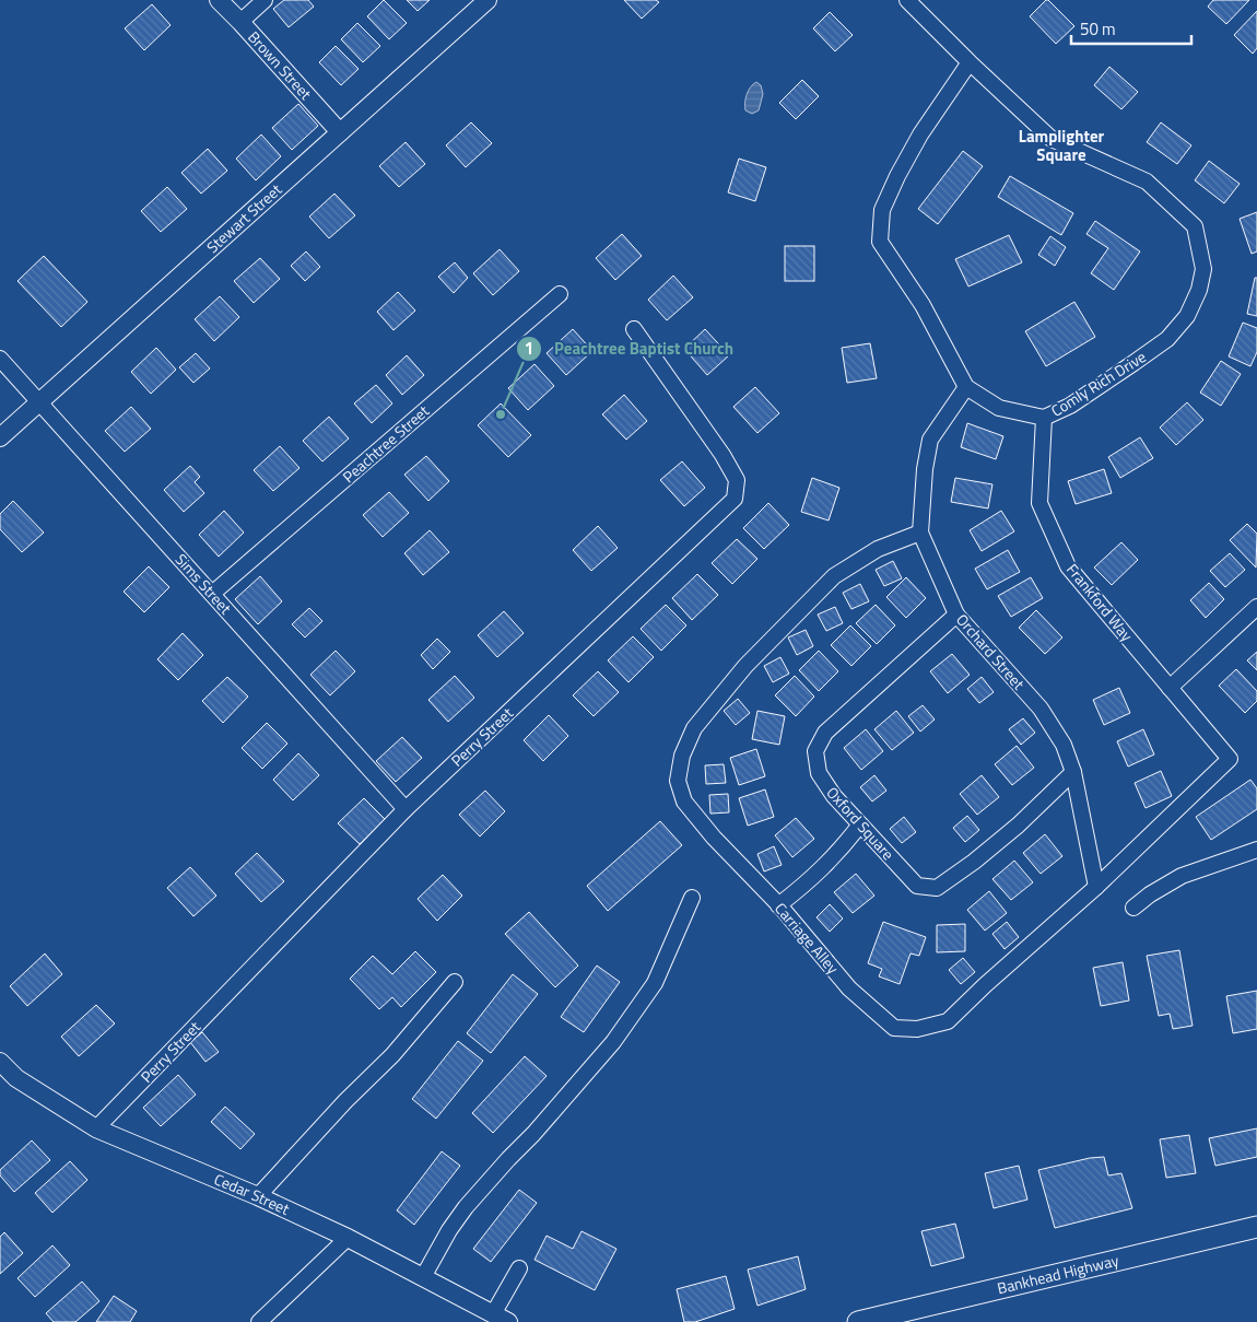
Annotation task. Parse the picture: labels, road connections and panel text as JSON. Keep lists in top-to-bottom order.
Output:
{
  "streets": {
    "main road": ["Bankhead Highway"],
    "street": [
      "Brown Street",
      "Stewart Street",
      "Comly Rich Drive",
      "Peachtree Street",
      "Sims Street",
      "Frankford Way",
      "Orchard Street",
      "Perry Street",
      "Oxford Square",
      "Carriage Alley",
      "Cedar Street"
    ]
  },
  "crossings": [
    ["Brown Street", "Stewart Street"],
    ["Stewart Street", "Sims Street"],
    ["Comly Rich Drive", "Frankford Way"],
    ["Comly Rich Drive", "Orchard Street"],
    ["Peachtree Street", "Sims Street"],
    ["Sims Street", "Perry Street"],
    ["Frankford Way", "Carriage Alley"],
    ["Orchard Street", "Oxford Square"],
    ["Orchard Street", "Carriage Alley"],
    ["Perry Street", "Cedar Street"]
  ],
  "districts": ["Lamplighter Square"],
  "places": ["Peachtree Baptist Church"],
  "scale_bar": "50 m"
}
